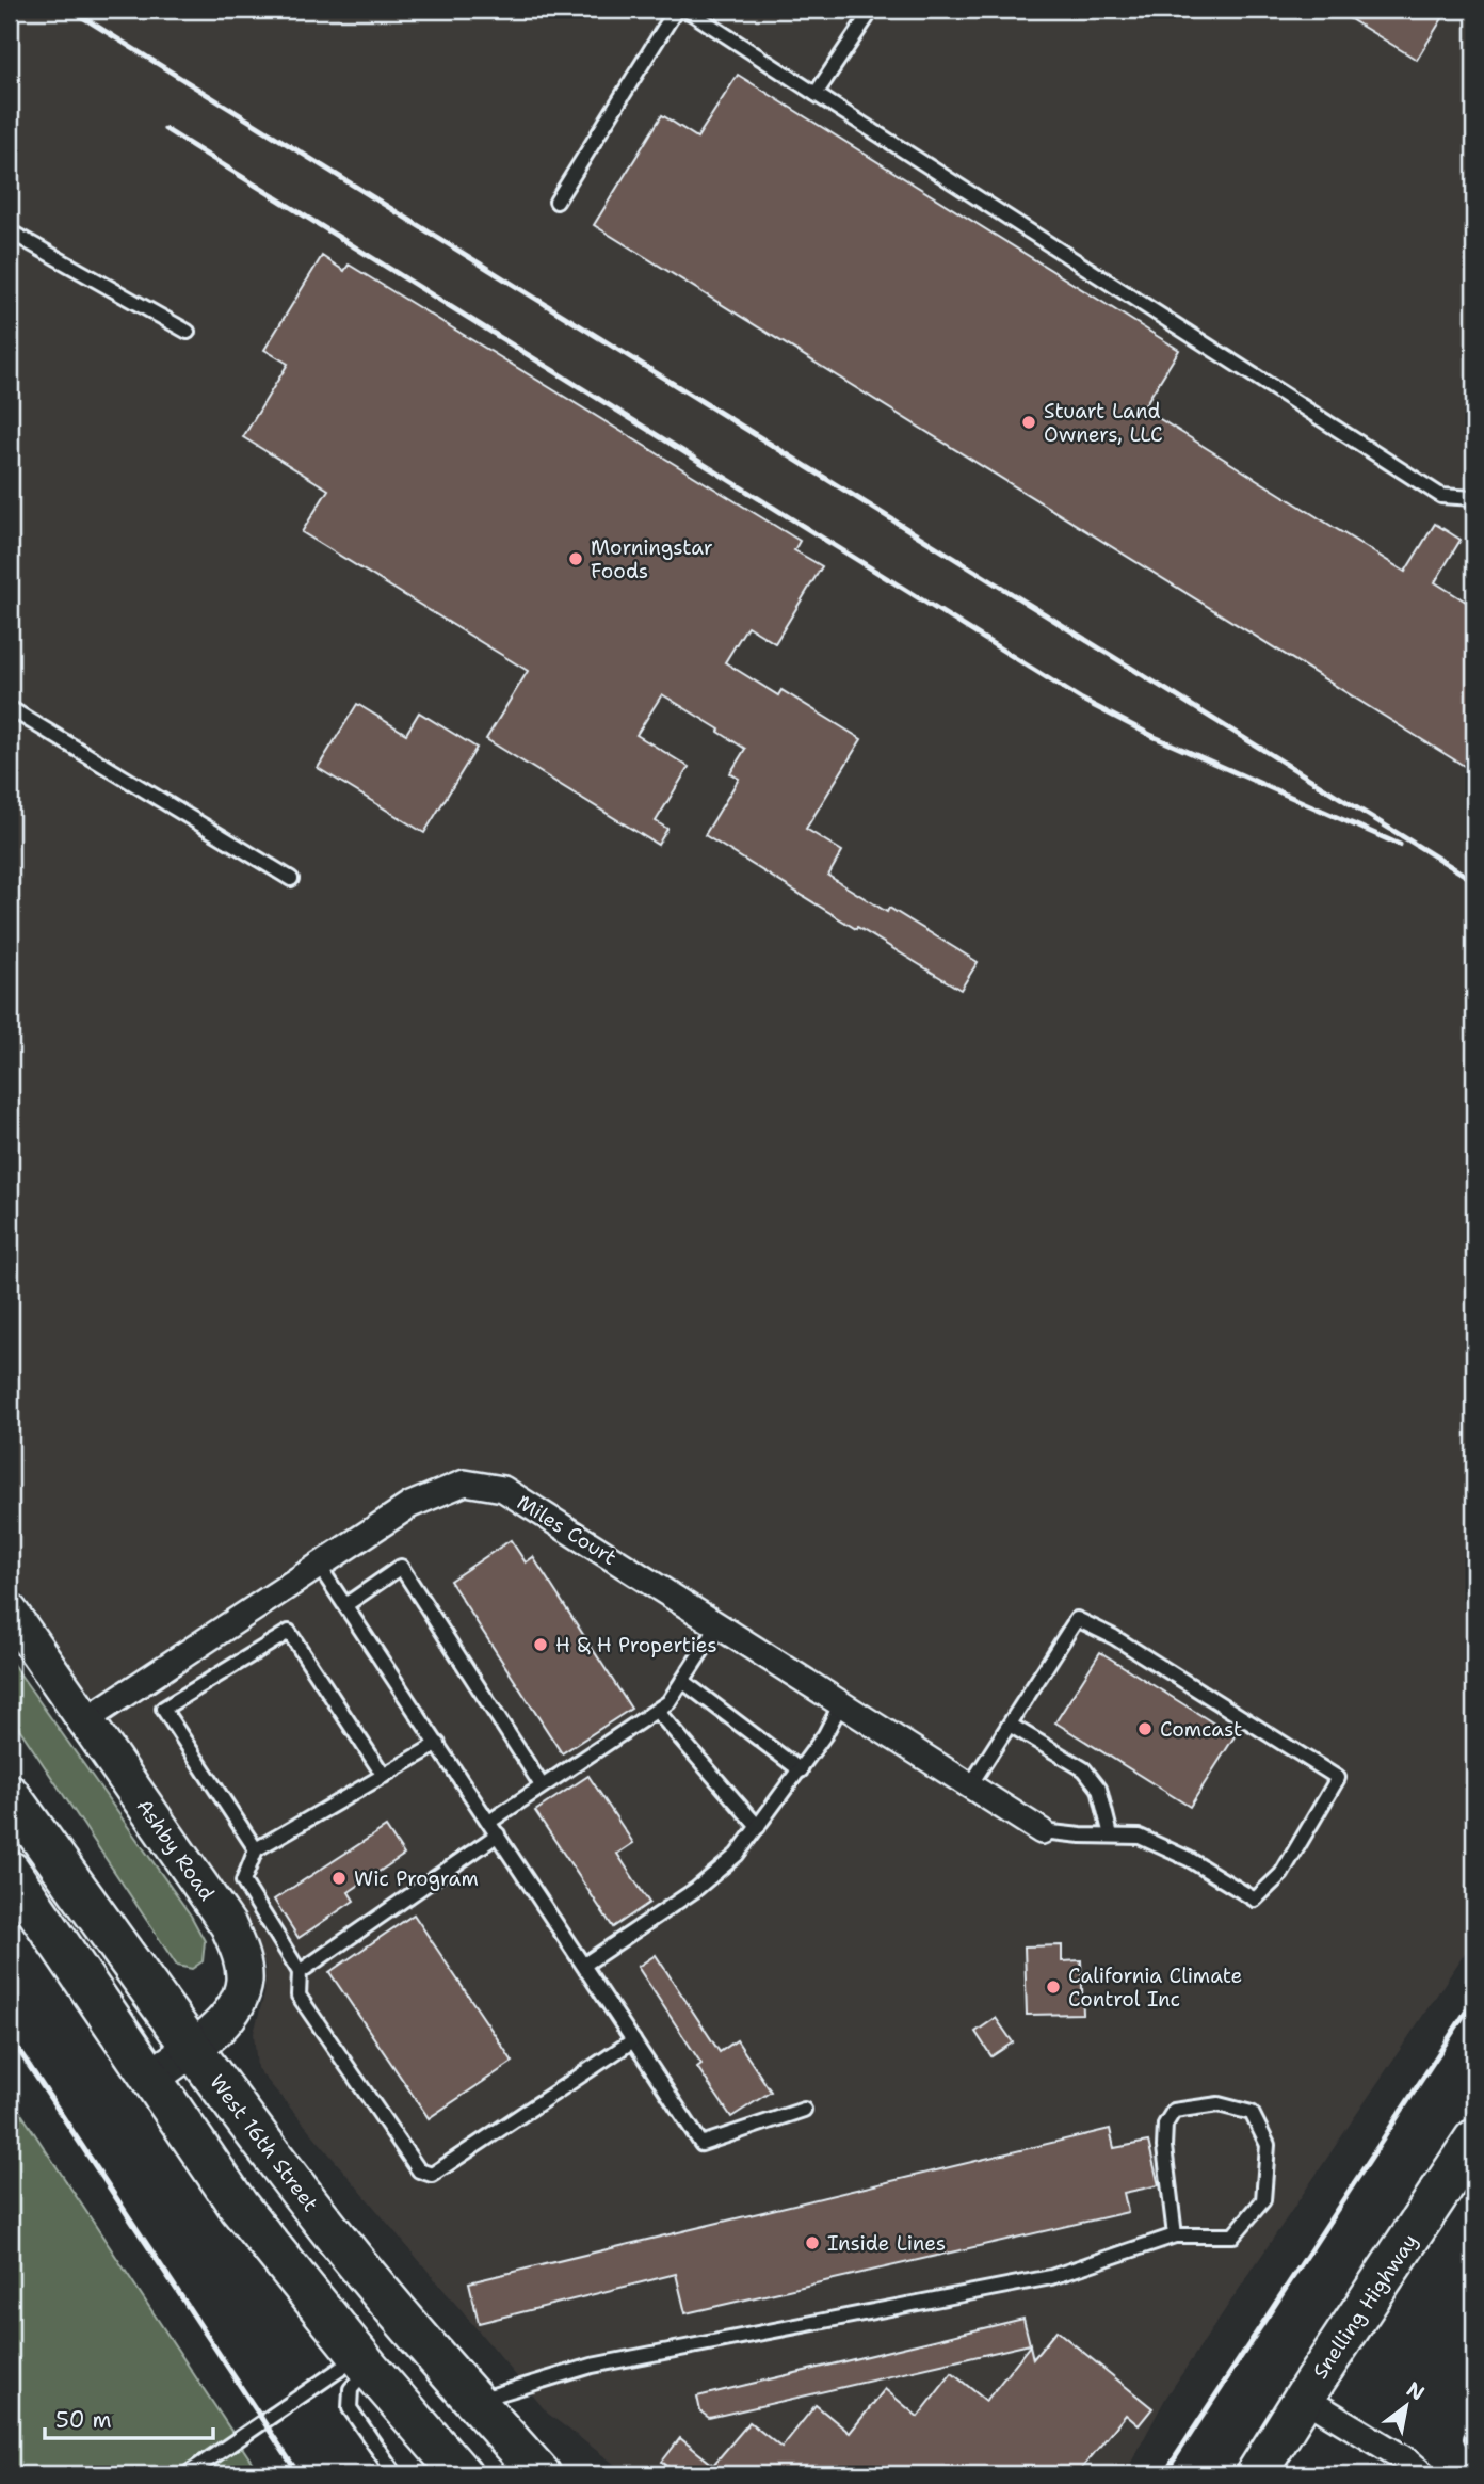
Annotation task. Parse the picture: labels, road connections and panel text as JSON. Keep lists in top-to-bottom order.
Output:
{
  "streets": {
    "main road": ["Ashby Road", "West 16th Street", "Snelling Highway"],
    "street": ["Miles Court"]
  },
  "crossings": [
    ["Miles Court", "Ashby Road"],
    ["Ashby Road", "West 16th Street"]
  ],
  "places": [
    "Stuart Land Owners, LLC",
    "Morningstar Foods",
    "H & H Properties",
    "Comcast",
    "Wic Program",
    "California Climate Control Inc",
    "Inside Lines"
  ],
  "scale_bar": "50 m",
  "north": "top right"
}
